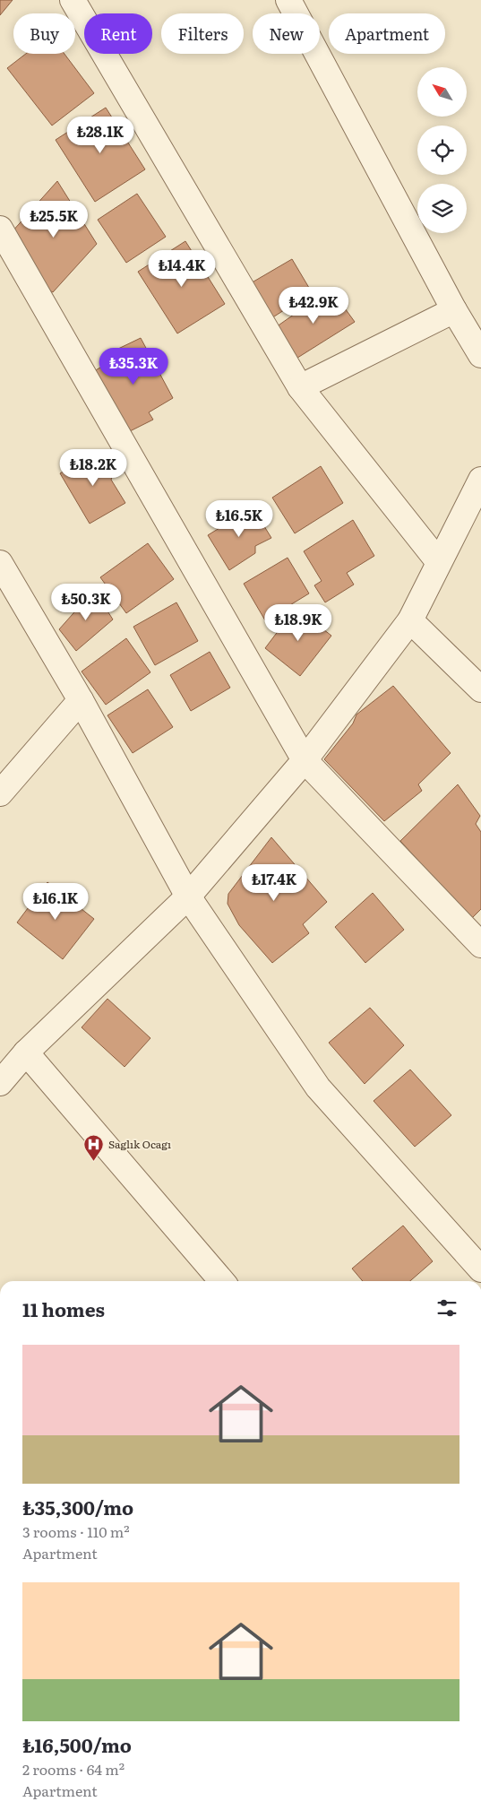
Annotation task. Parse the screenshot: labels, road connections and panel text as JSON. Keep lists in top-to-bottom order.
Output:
{
  "places": {
    "hospital": ["Saglık Ocagı"]
  },
  "north": "top left",
  "page": {
    "chip": [
      "Buy",
      "Rent",
      "Filters",
      "New",
      "Apartment"
    ],
    "price": [
      "₺28.1K",
      "₺25.5K",
      "₺14.4K",
      "₺42.9K",
      "₺35.3K",
      "₺18.2K",
      "₺16.5K",
      "₺50.3K",
      "₺18.9K",
      "₺17.4K",
      "₺16.1K"
    ],
    "heading": "11 homes",
    "list": [
      {
        "name": "₺35,300/mo",
        "note": "3 rooms · 110 m² · Apartment"
      },
      {
        "name": "₺16,500/mo",
        "note": "2 rooms · 64 m² · Apartment"
      }
    ]
  }
}
